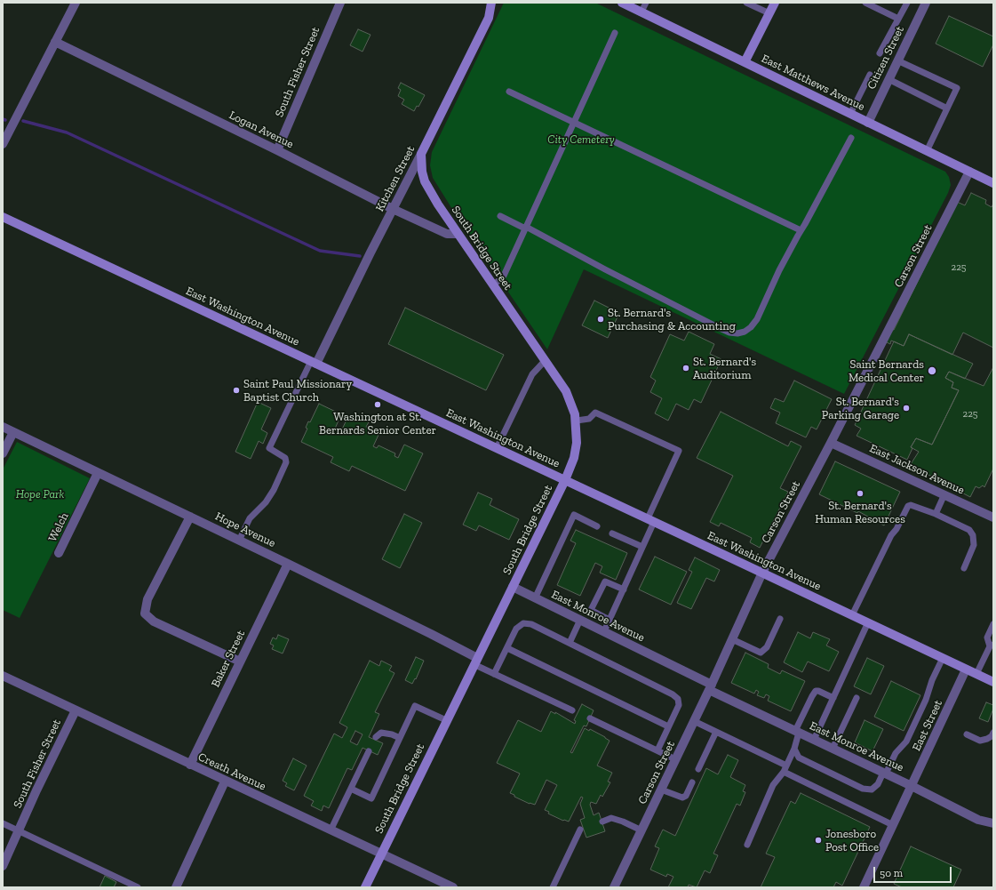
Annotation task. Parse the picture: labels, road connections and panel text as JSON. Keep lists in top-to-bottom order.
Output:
{
  "streets": {
    "street": [
      "Citizen Street",
      "South Fisher Street",
      "East Matthews Avenue",
      "Logan Avenue",
      "Kitchen Street",
      "South Bridge Street",
      "Carson Street",
      "East Washington Avenue",
      "East Jackson Avenue",
      "Welch",
      "Hope Avenue",
      "East Monroe Avenue",
      "Baker Street",
      "East Street",
      "Creath Avenue"
    ]
  },
  "crossings": [
    ["Citizen Street", "East Matthews Avenue"],
    ["South Fisher Street", "Logan Avenue"],
    ["South Fisher Street", "Creath Avenue"],
    ["East Matthews Avenue", "Carson Street"],
    ["Logan Avenue", "Kitchen Street"],
    ["Logan Avenue", "South Bridge Street"],
    ["Kitchen Street", "South Bridge Street"],
    ["Kitchen Street", "East Washington Avenue"],
    ["South Bridge Street", "East Washington Avenue"],
    ["South Bridge Street", "Hope Avenue"],
    ["South Bridge Street", "East Monroe Avenue"],
    ["South Bridge Street", "Creath Avenue"],
    ["Carson Street", "East Washington Avenue"],
    ["Carson Street", "East Jackson Avenue"],
    ["Carson Street", "East Monroe Avenue"],
    ["East Washington Avenue", "East Street"],
    ["Welch", "Hope Avenue"],
    ["Hope Avenue", "Baker Street"],
    ["East Monroe Avenue", "East Street"],
    ["Baker Street", "Creath Avenue"]
  ],
  "parks": ["City Cemetery", "Hope Park"],
  "places": [
    "St. Bernard's Purchasing & Accounting",
    "St. Bernard's Auditorium",
    "Saint Bernards Medical Center",
    "Saint Paul Missionary Baptist Church",
    "Washington at St. Bernards Senior Center",
    "St. Bernard's Parking Garage",
    "St. Bernard's Human Resources",
    "Jonesboro Post Office"
  ],
  "house_numbers": ["225", "225"],
  "scale_bar": "50 m"
}
